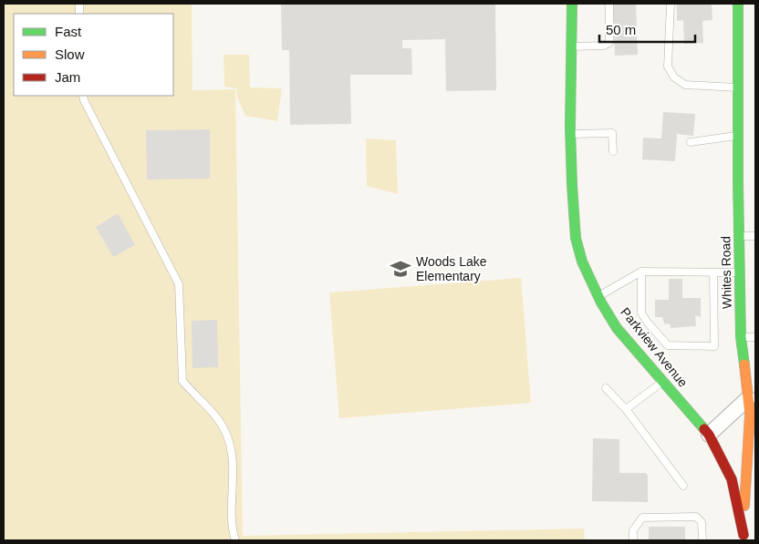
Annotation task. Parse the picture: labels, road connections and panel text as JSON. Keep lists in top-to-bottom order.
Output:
{
  "streets": {
    "street": ["Whites Road", "Parkview Avenue"]
  },
  "crossings": [
    ["Whites Road", "Parkview Avenue"]
  ],
  "places": {
    "school or university": ["Woods Lake Elementary"]
  },
  "legend": ["Fast", "Slow", "Jam"],
  "scale_bar": "50 m"
}
